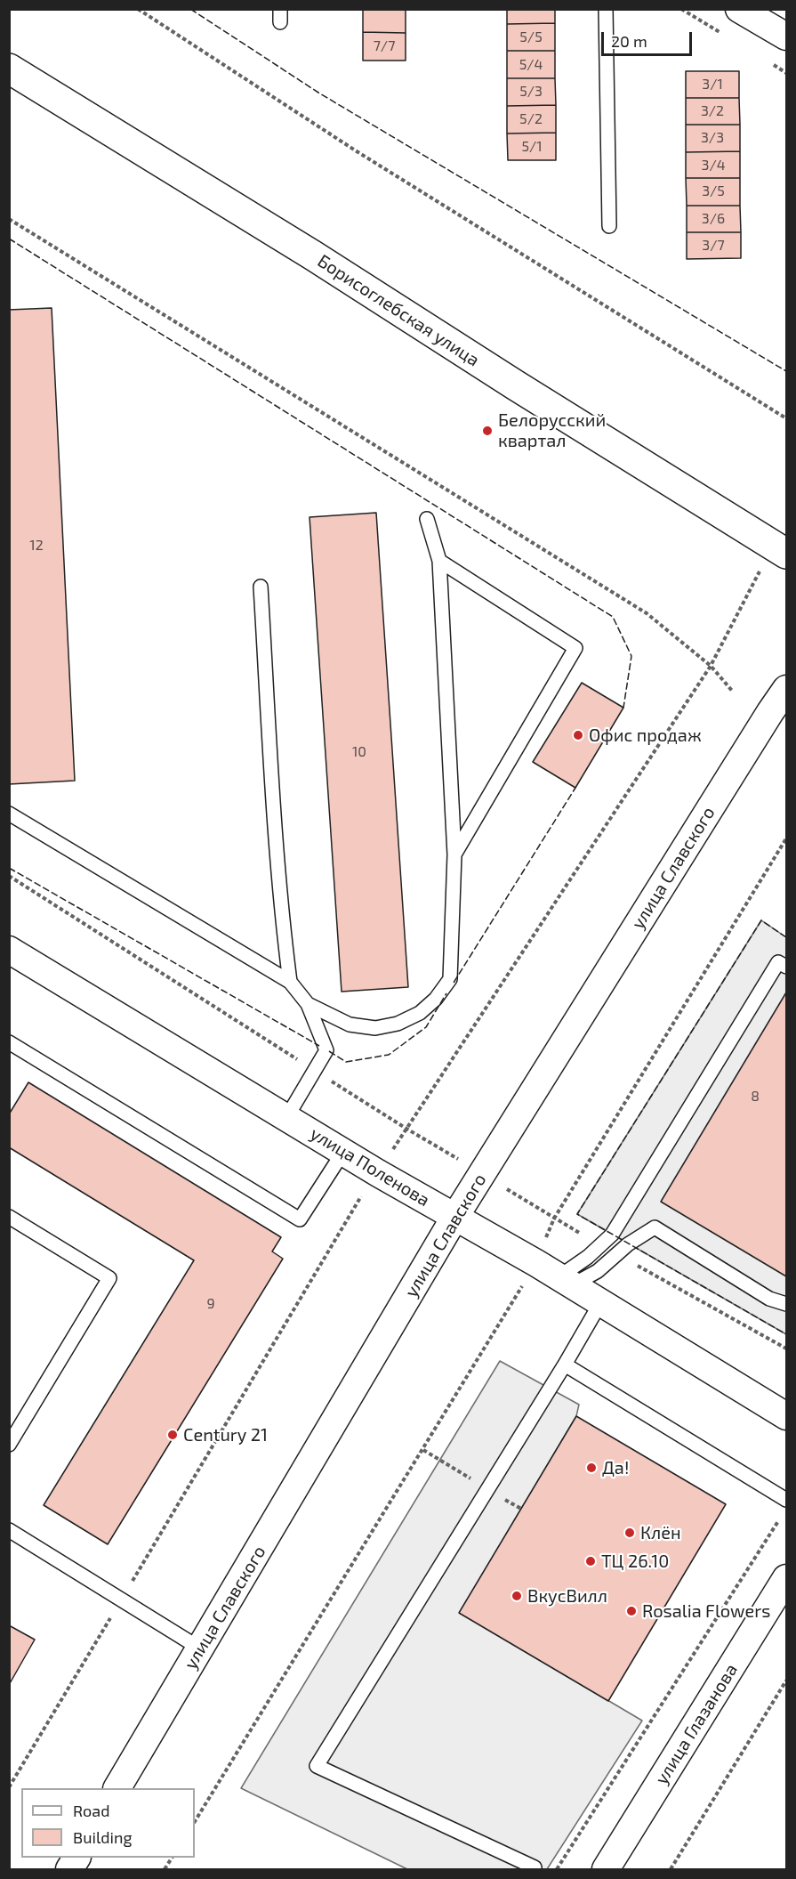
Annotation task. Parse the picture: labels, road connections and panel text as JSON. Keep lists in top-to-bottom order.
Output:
{
  "streets": {
    "street": [
      "Борисоглебская улица",
      "улица Славского",
      "улица Поленова",
      "улица Глазанова"
    ]
  },
  "crossings": [
    ["улица Славского", "улица Поленова"]
  ],
  "places": [
    "Белорусский квартал",
    "Офис продаж",
    "Century 21",
    "Да!",
    "Клён",
    "ТЦ 26.10",
    "ВкусВилл",
    "Rosalia Flowers"
  ],
  "house_numbers": [
    "5/5",
    "7/7",
    "5/4",
    "3/1",
    "5/3",
    "3/2",
    "5/2",
    "3/3",
    "5/1",
    "3/4",
    "3/5",
    "3/6",
    "3/7",
    "12",
    "10",
    "8",
    "9"
  ],
  "legend": ["Road", "Building"],
  "scale_bar": "20 m"
}
